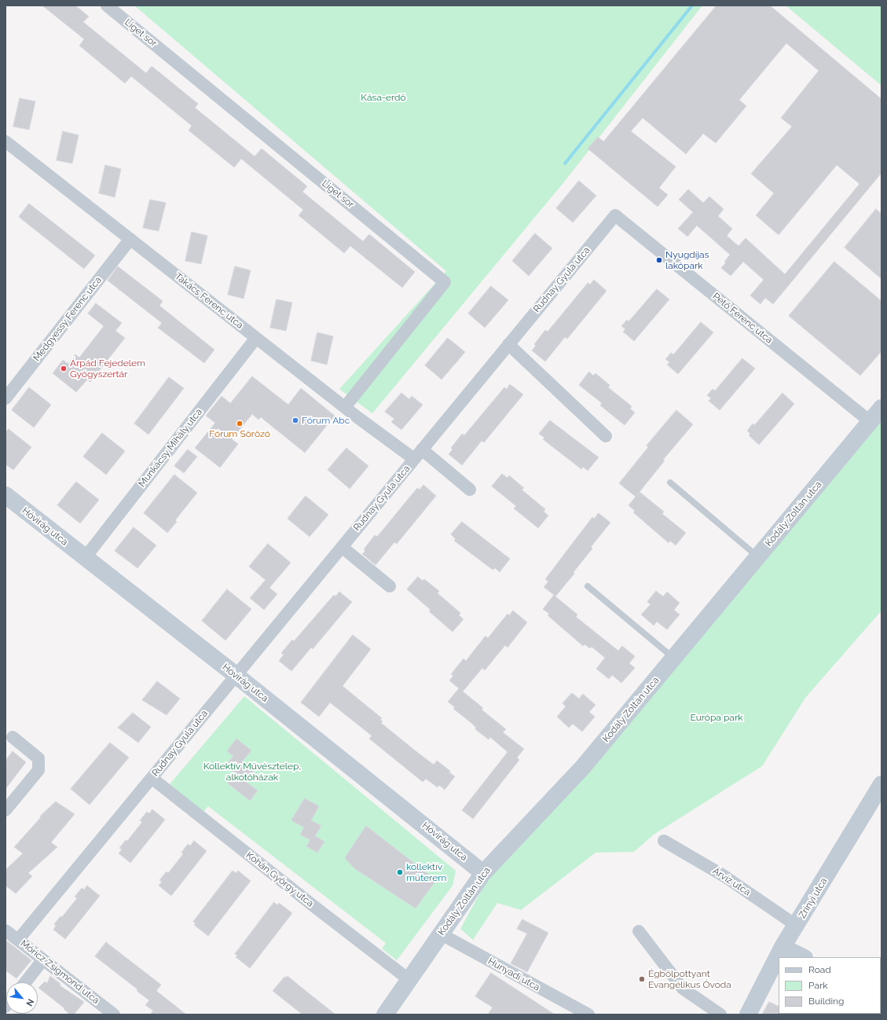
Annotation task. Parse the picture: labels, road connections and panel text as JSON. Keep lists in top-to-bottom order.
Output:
{
  "streets": {
    "street": [
      "Liget sor",
      "Rudnay Gyula utca",
      "Takács Ferenc utca",
      "Pető Ferenc utca",
      "Medgyessy Ferenc utca",
      "Munkácsy Mihály utca",
      "Kodály Zoltán utca",
      "Hóvirág utca",
      "Kohán György utca",
      "Árvíz utca",
      "Zrínyi utca",
      "Móricz Zsigmond utca",
      "Hunyadi utca"
    ]
  },
  "crossings": [
    ["Liget sor", "Takács Ferenc utca"],
    ["Rudnay Gyula utca", "Takács Ferenc utca"],
    ["Rudnay Gyula utca", "Pető Ferenc utca"],
    ["Rudnay Gyula utca", "Hóvirág utca"],
    ["Rudnay Gyula utca", "Kohán György utca"],
    ["Rudnay Gyula utca", "Móricz Zsigmond utca"],
    ["Takács Ferenc utca", "Medgyessy Ferenc utca"],
    ["Takács Ferenc utca", "Munkácsy Mihály utca"],
    ["Pető Ferenc utca", "Kodály Zoltán utca"],
    ["Munkácsy Mihály utca", "Hóvirág utca"],
    ["Kodály Zoltán utca", "Hóvirág utca"],
    ["Kodály Zoltán utca", "Kohán György utca"],
    ["Kodály Zoltán utca", "Hunyadi utca"],
    ["Árvíz utca", "Zrínyi utca"]
  ],
  "parks": ["Kása-erdő", "Európa park", "Kollektív Művésztelep, alkotóházak"],
  "places": [
    "Nyugdíjas lakópark",
    "Árpád Fejedelem Gyógyszertár",
    "Fórum Abc",
    "Fórum Söröző",
    "kollektív műterem",
    "Égbőlpottyant Evangélikus Óvoda"
  ],
  "legend": ["Road", "Park", "Building"],
  "north": "bottom right"
}
